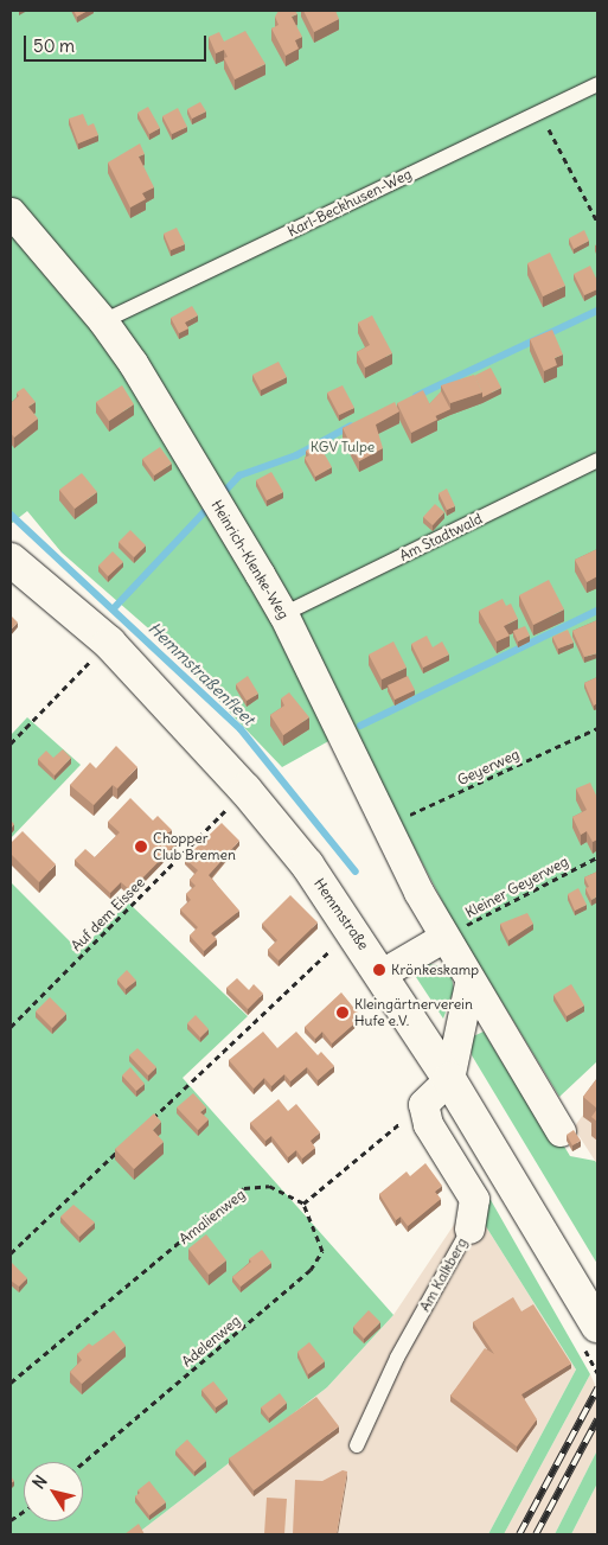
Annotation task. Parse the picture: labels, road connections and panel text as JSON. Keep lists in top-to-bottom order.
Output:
{
  "streets": {
    "street": ["Heinrich-Klenke-Weg", "Hemmstraße", "Am Kalkberg"],
    "lane": ["Karl-Beckhusen-Weg", "Am Stadtwald"],
    "path": [
      "Geyerweg",
      "Kleiner Geyerweg",
      "Auf dem Eissee",
      "Amalienweg",
      "Adelenweg"
    ]
  },
  "crossings": [
    ["Karl-Beckhusen-Weg", "Heinrich-Klenke-Weg"],
    ["Am Stadtwald", "Heinrich-Klenke-Weg"],
    ["Heinrich-Klenke-Weg", "Geyerweg"],
    ["Heinrich-Klenke-Weg", "Kleiner Geyerweg"],
    ["Auf dem Eissee", "Hemmstraße"],
    ["Amalienweg", "Adelenweg"]
  ],
  "water": ["Hemmstraßenfleet"],
  "parks": ["KGV Tulpe"],
  "places": ["Chopper Club Bremen", "Krönkeskamp", "Kleingärtnerverein Hufe e.V."],
  "scale_bar": "50 m",
  "north": "top left"
}
